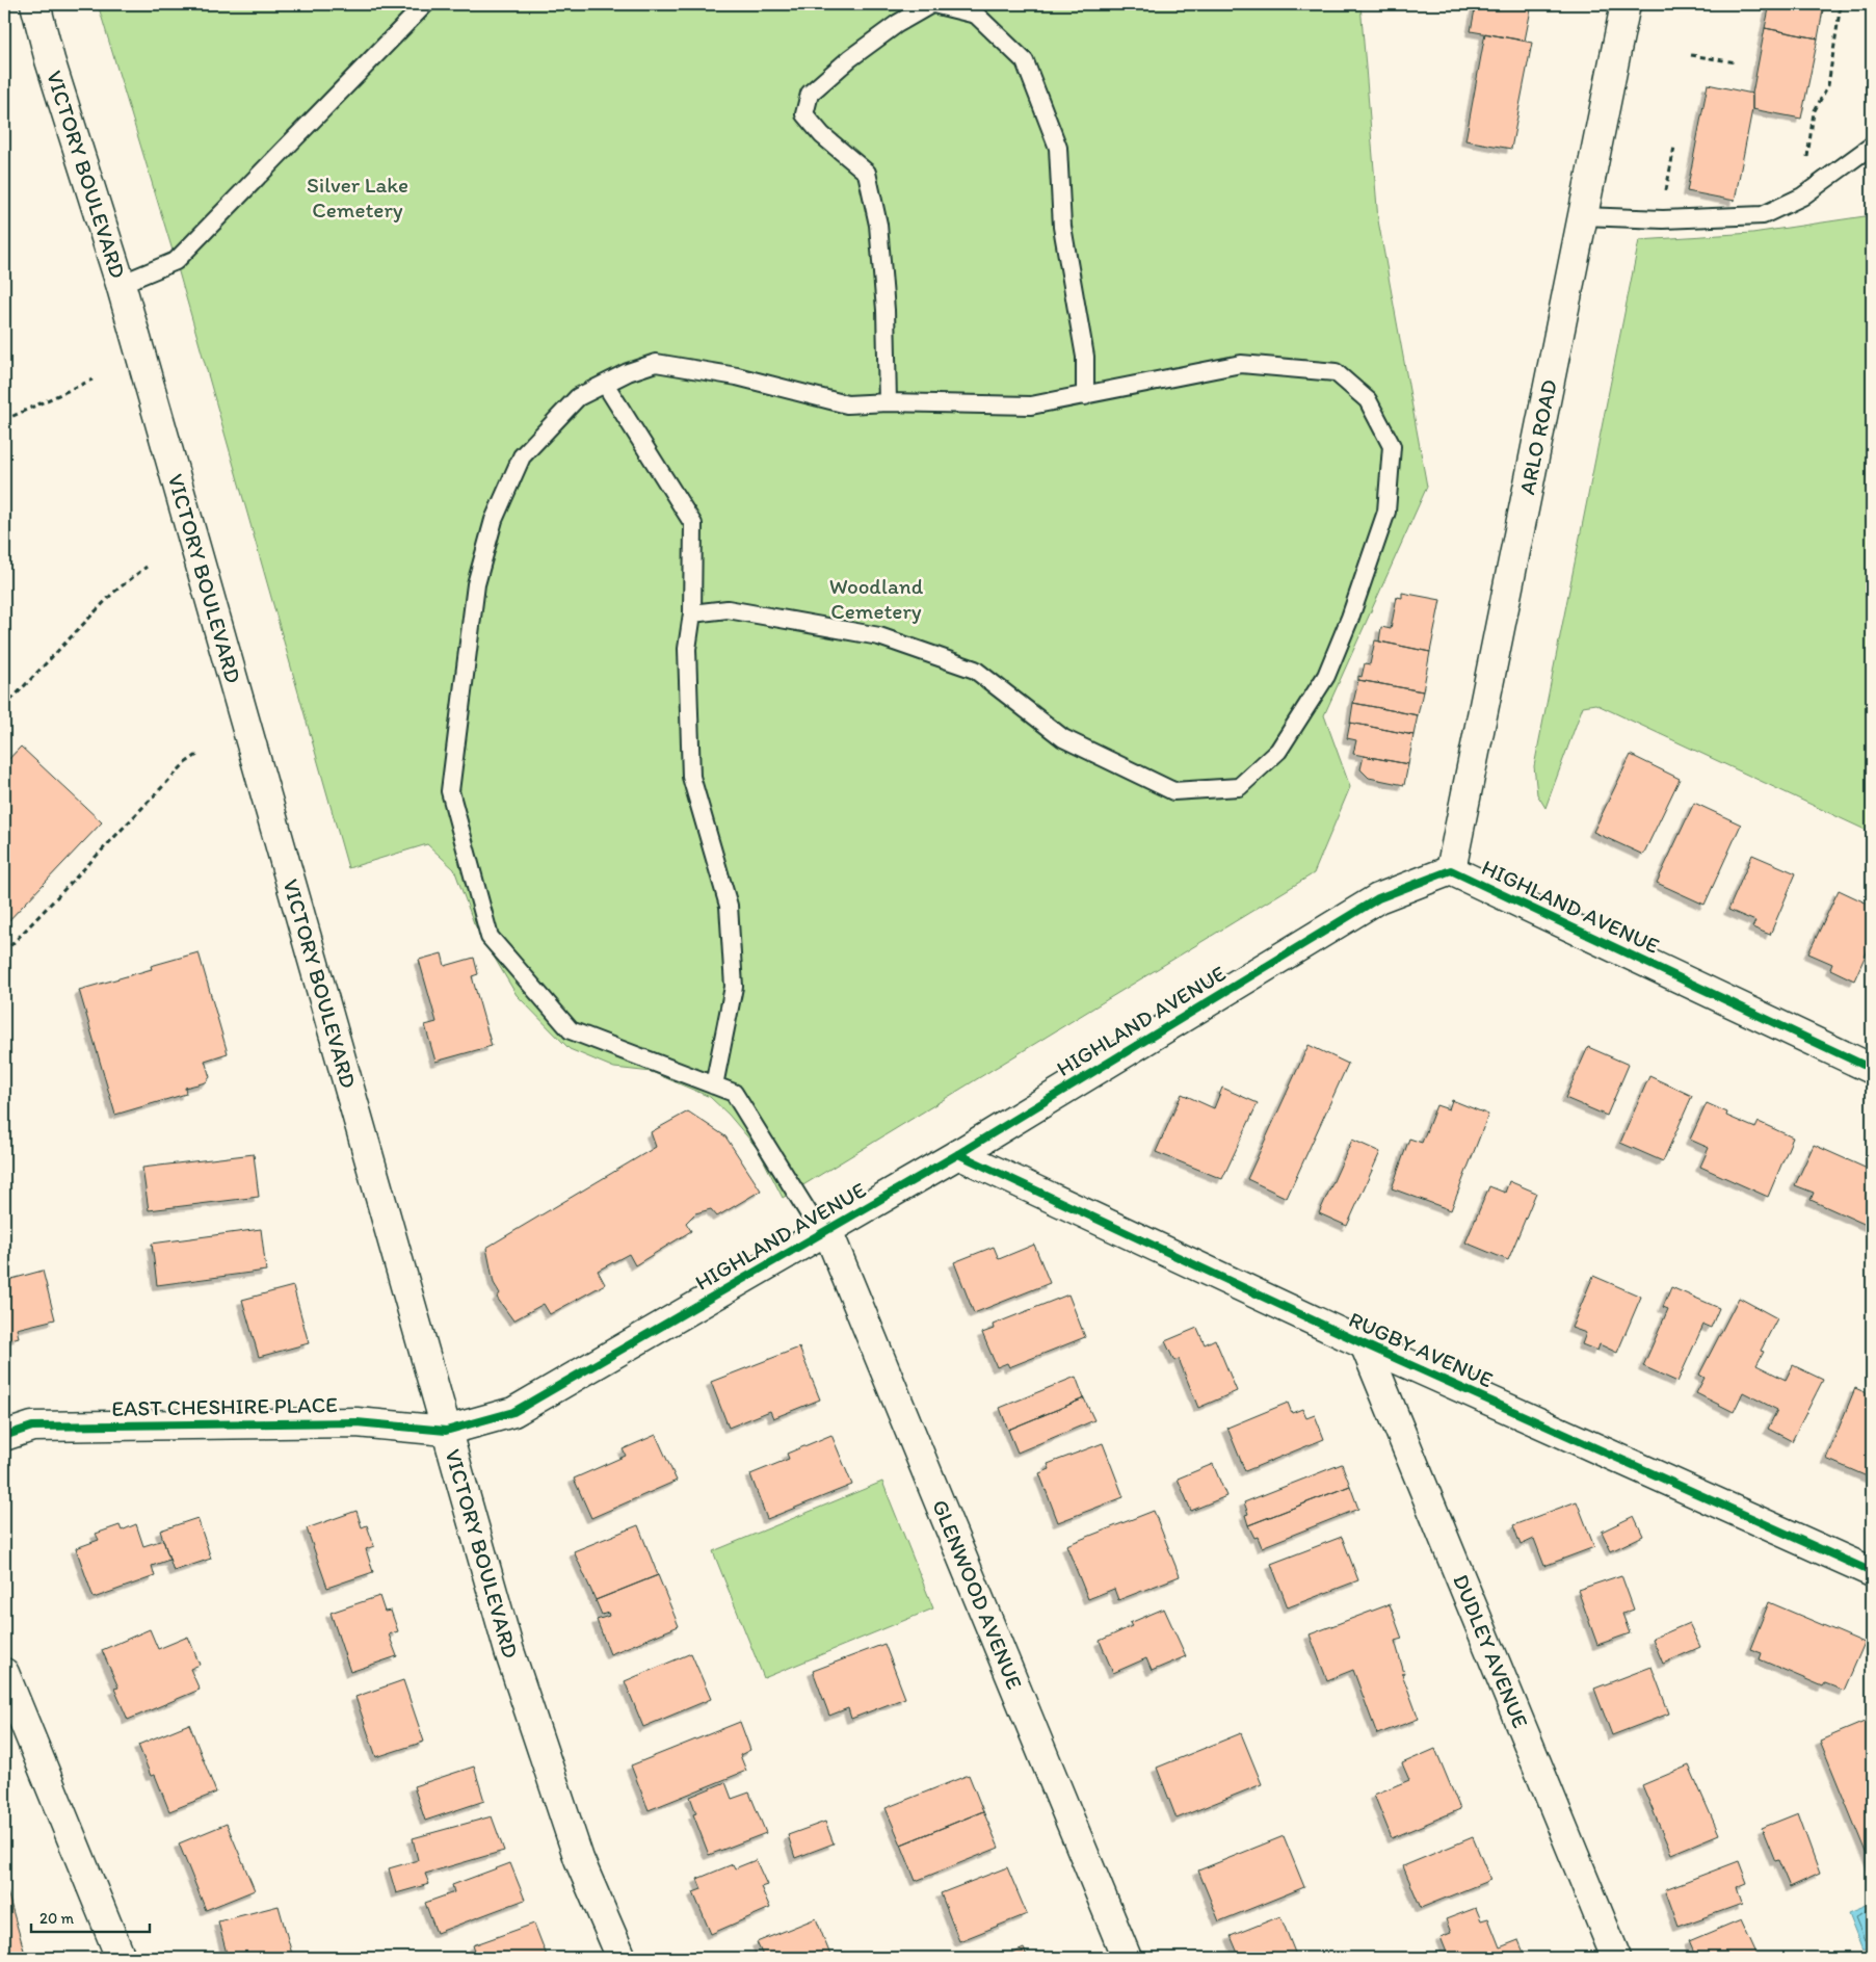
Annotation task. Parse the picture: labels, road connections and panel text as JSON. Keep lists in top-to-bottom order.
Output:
{
  "streets": {
    "street": [
      "VICTORY BOULEVARD",
      "ARLO ROAD",
      "HIGHLAND AVENUE",
      "RUGBY AVENUE",
      "EAST CHESHIRE PLACE",
      "GLENWOOD AVENUE",
      "DUDLEY AVENUE"
    ]
  },
  "crossings": [
    ["VICTORY BOULEVARD", "HIGHLAND AVENUE"],
    ["VICTORY BOULEVARD", "EAST CHESHIRE PLACE"],
    ["ARLO ROAD", "HIGHLAND AVENUE"],
    ["HIGHLAND AVENUE", "RUGBY AVENUE"],
    ["HIGHLAND AVENUE", "EAST CHESHIRE PLACE"],
    ["HIGHLAND AVENUE", "GLENWOOD AVENUE"],
    ["RUGBY AVENUE", "DUDLEY AVENUE"]
  ],
  "parks": ["Silver Lake Cemetery", "Woodland Cemetery"],
  "scale_bar": "20 m"
}
